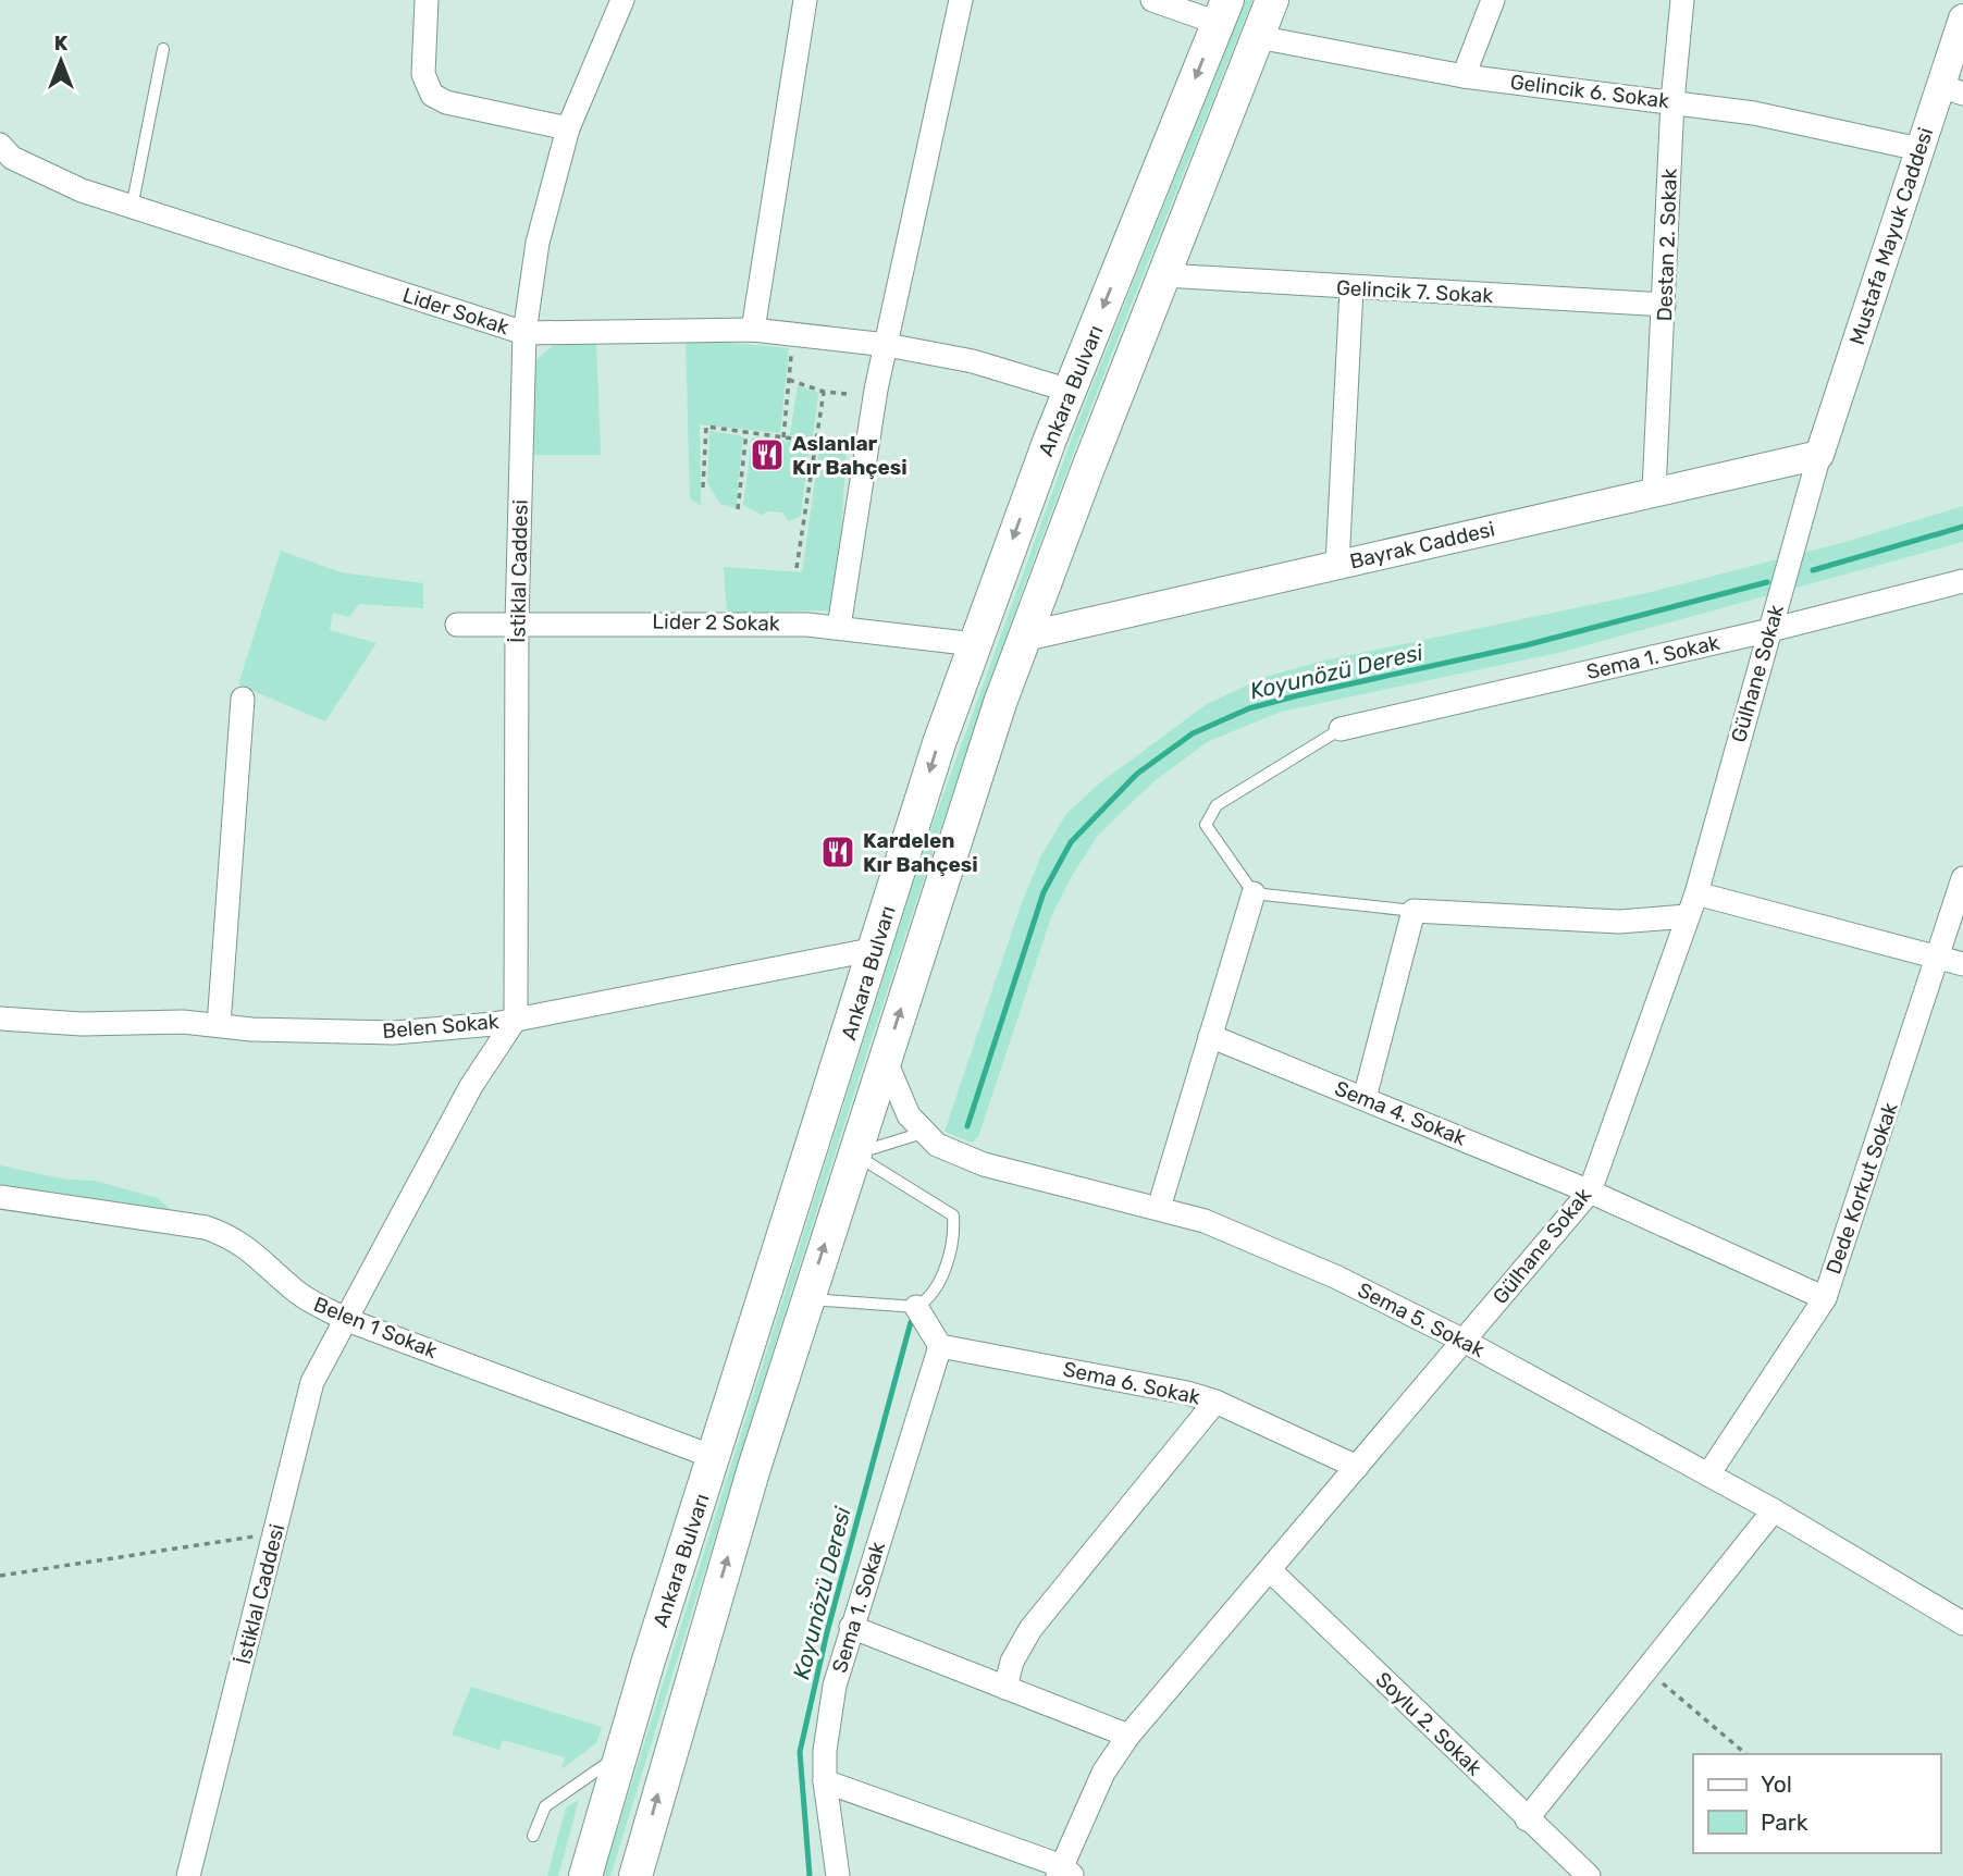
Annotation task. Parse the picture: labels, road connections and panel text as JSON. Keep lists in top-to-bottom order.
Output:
{
  "streets": {
    "main road": ["Ankara Bulvarı"],
    "street": [
      "Gelincik 6. Sokak",
      "Mustafa Mayuk Caddesi",
      "Destan 2. Sokak",
      "Gelincik 7. Sokak",
      "Lider Sokak",
      "Bayrak Caddesi",
      "İstiklal Caddesi",
      "Lider 2 Sokak",
      "Sema 1. Sokak",
      "Gülhane Sokak",
      "Belen Sokak",
      "Sema 4. Sokak",
      "Dede Korkut Sokak",
      "Sema 5. Sokak",
      "Belen 1 Sokak",
      "Sema 6. Sokak",
      "Soylu 2. Sokak"
    ]
  },
  "crossings": [
    ["Gelincik 6. Sokak", "Mustafa Mayuk Caddesi"],
    ["Gelincik 6. Sokak", "Destan 2. Sokak"],
    ["Gelincik 6. Sokak", "Ankara Bulvarı"],
    ["Mustafa Mayuk Caddesi", "Bayrak Caddesi"],
    ["Mustafa Mayuk Caddesi", "Gülhane Sokak"],
    ["Destan 2. Sokak", "Gelincik 7. Sokak"],
    ["Destan 2. Sokak", "Bayrak Caddesi"],
    ["Gelincik 7. Sokak", "Ankara Bulvarı"],
    ["Lider Sokak", "Ankara Bulvarı"],
    ["Lider Sokak", "İstiklal Caddesi"],
    ["Ankara Bulvarı", "Bayrak Caddesi"],
    ["Ankara Bulvarı", "Lider 2 Sokak"],
    ["Ankara Bulvarı", "Belen Sokak"],
    ["Ankara Bulvarı", "Sema 5. Sokak"],
    ["Ankara Bulvarı", "Belen 1 Sokak"],
    ["Bayrak Caddesi", "Gülhane Sokak"],
    ["İstiklal Caddesi", "Lider 2 Sokak"],
    ["İstiklal Caddesi", "Belen Sokak"],
    ["İstiklal Caddesi", "Belen 1 Sokak"],
    ["Sema 1. Sokak", "Gülhane Sokak"],
    ["Sema 1. Sokak", "Sema 6. Sokak"],
    ["Gülhane Sokak", "Sema 4. Sokak"],
    ["Gülhane Sokak", "Sema 5. Sokak"],
    ["Gülhane Sokak", "Sema 6. Sokak"],
    ["Gülhane Sokak", "Soylu 2. Sokak"],
    ["Sema 4. Sokak", "Dede Korkut Sokak"],
    ["Dede Korkut Sokak", "Sema 5. Sokak"]
  ],
  "water": ["Koyunözü Deresi"],
  "places": {
    "restaurant": ["Aslanlar Kır Bahçesi", "Kardelen Kır Bahçesi"]
  },
  "legend": ["Yol", "Park"],
  "north": "top"
}
